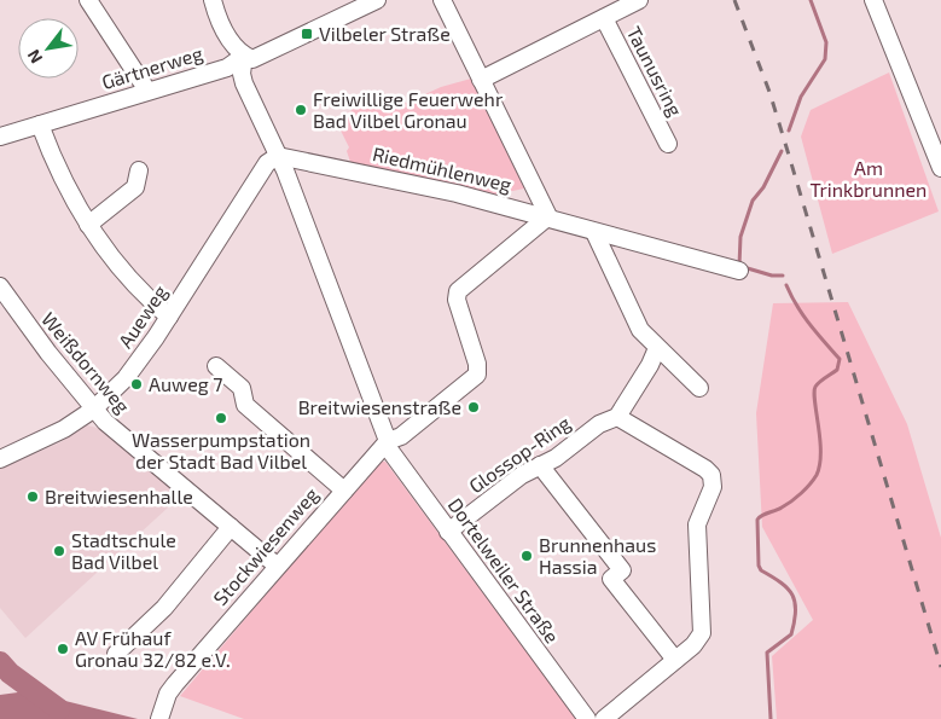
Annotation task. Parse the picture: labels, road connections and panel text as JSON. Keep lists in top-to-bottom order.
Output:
{
  "streets": {
    "street": [
      "Gärtnerweg",
      "Taunusring",
      "Riedmühlenweg",
      "Aueweg",
      "Weißdornweg",
      "Glossop-Ring",
      "Stockwiesenweg",
      "Dortelweiler Straße"
    ]
  },
  "crossings": [
    ["Gärtnerweg", "Dortelweiler Straße"],
    ["Riedmühlenweg", "Aueweg"],
    ["Riedmühlenweg", "Dortelweiler Straße"],
    ["Aueweg", "Weißdornweg"],
    ["Aueweg", "Dortelweiler Straße"],
    ["Weißdornweg", "Stockwiesenweg"],
    ["Glossop-Ring", "Dortelweiler Straße"],
    ["Stockwiesenweg", "Dortelweiler Straße"]
  ],
  "parks": ["Am Trinkbrunnen"],
  "places": {
    "transit": ["Vilbeler Straße"],
    "other": [
      "Freiwillige Feuerwehr Bad Vilbel Gronau",
      "Auweg 7",
      "Breitwiesenstraße",
      "Wasserpumpstation der Stadt Bad Vilbel",
      "Breitwiesenhalle",
      "Stadtschule Bad Vilbel",
      "Brunnenhaus Hassia",
      "AV Frühauf Gronau 32/82 e.V."
    ]
  },
  "north": "bottom left"
}
